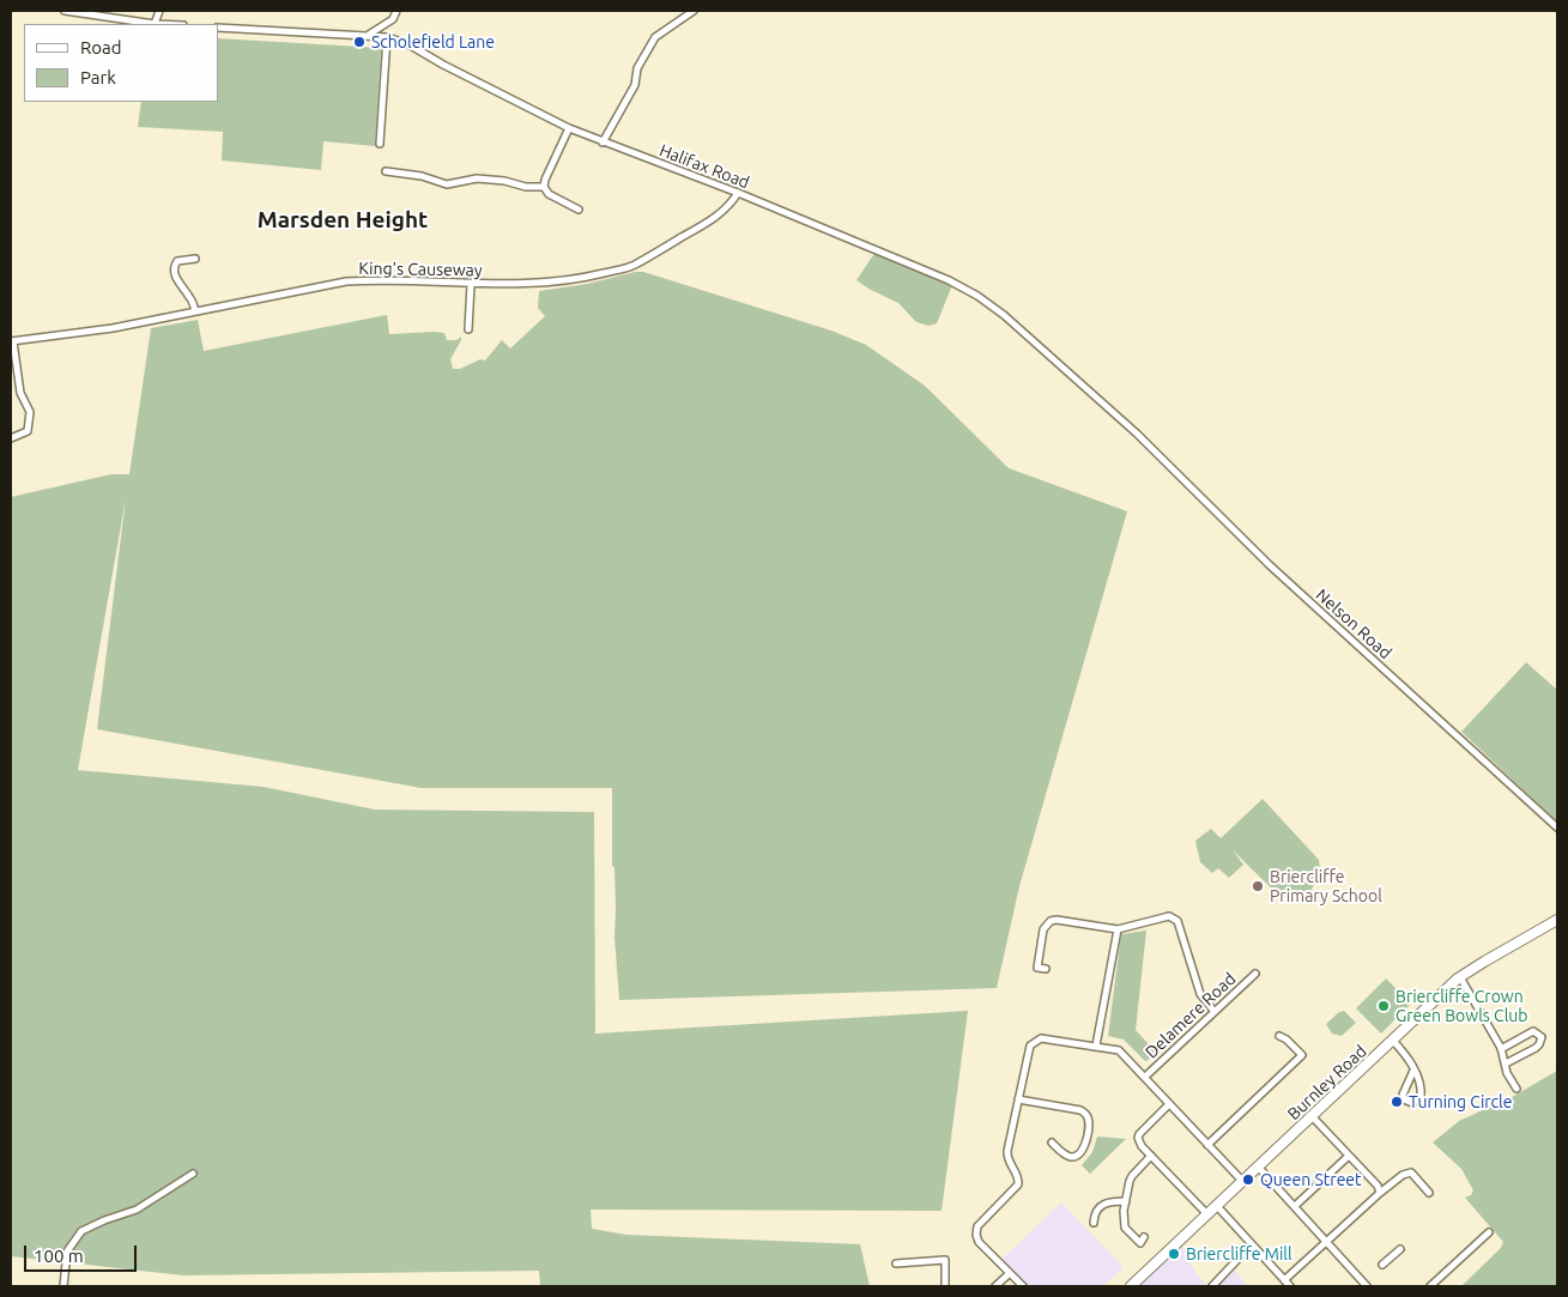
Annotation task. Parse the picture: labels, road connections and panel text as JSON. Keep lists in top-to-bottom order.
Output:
{
  "streets": {
    "street": [
      "Halifax Road",
      "King's Causeway",
      "Nelson Road",
      "Delamere Road",
      "Burnley Road"
    ]
  },
  "crossings": [
    ["Halifax Road", "King's Causeway"],
    ["Halifax Road", "Nelson Road"]
  ],
  "districts": ["Marsden Height"],
  "places": [
    "Scholefield Lane",
    "Briercliffe Primary School",
    "Briercliffe Crown Green Bowls Club",
    "Turning Circle",
    "Queen Street",
    "Briercliffe Mill"
  ],
  "legend": ["Road", "Park"],
  "scale_bar": "100 m"
}
